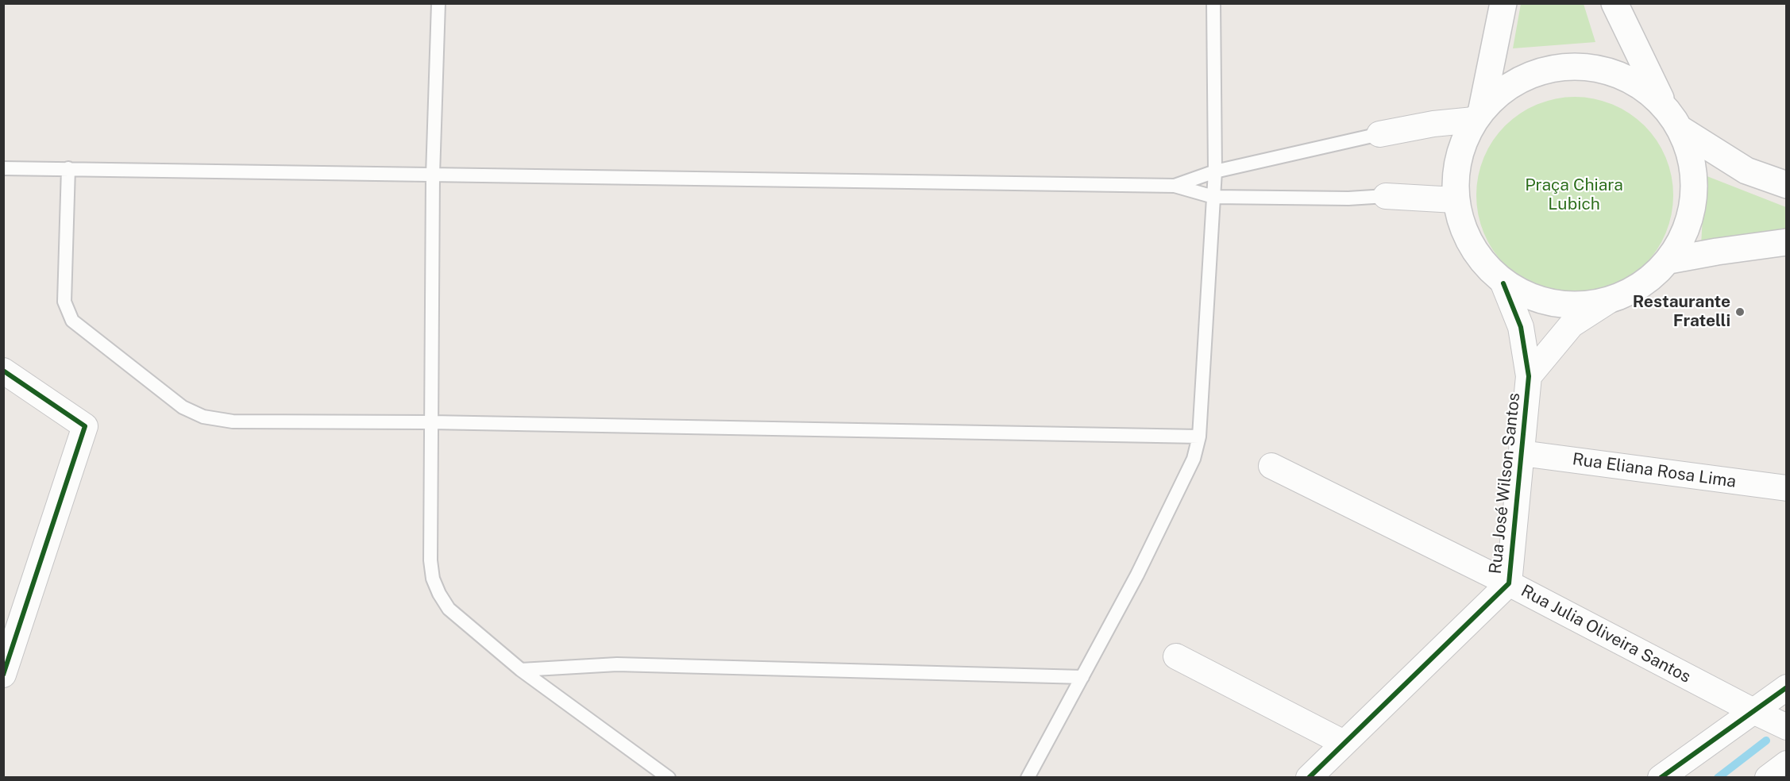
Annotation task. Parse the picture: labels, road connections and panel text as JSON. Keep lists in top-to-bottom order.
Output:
{
  "streets": {
    "street": ["Rua Eliana Rosa Lima", "Rua José Wilson Santos", "Rua Julia Oliveira Santos"]
  },
  "crossings": [
    ["Rua Eliana Rosa Lima", "Rua José Wilson Santos"],
    ["Rua José Wilson Santos", "Rua Julia Oliveira Santos"]
  ],
  "parks": ["Praça Chiara Lubich"],
  "places": ["Restaurante Fratelli"]
}
